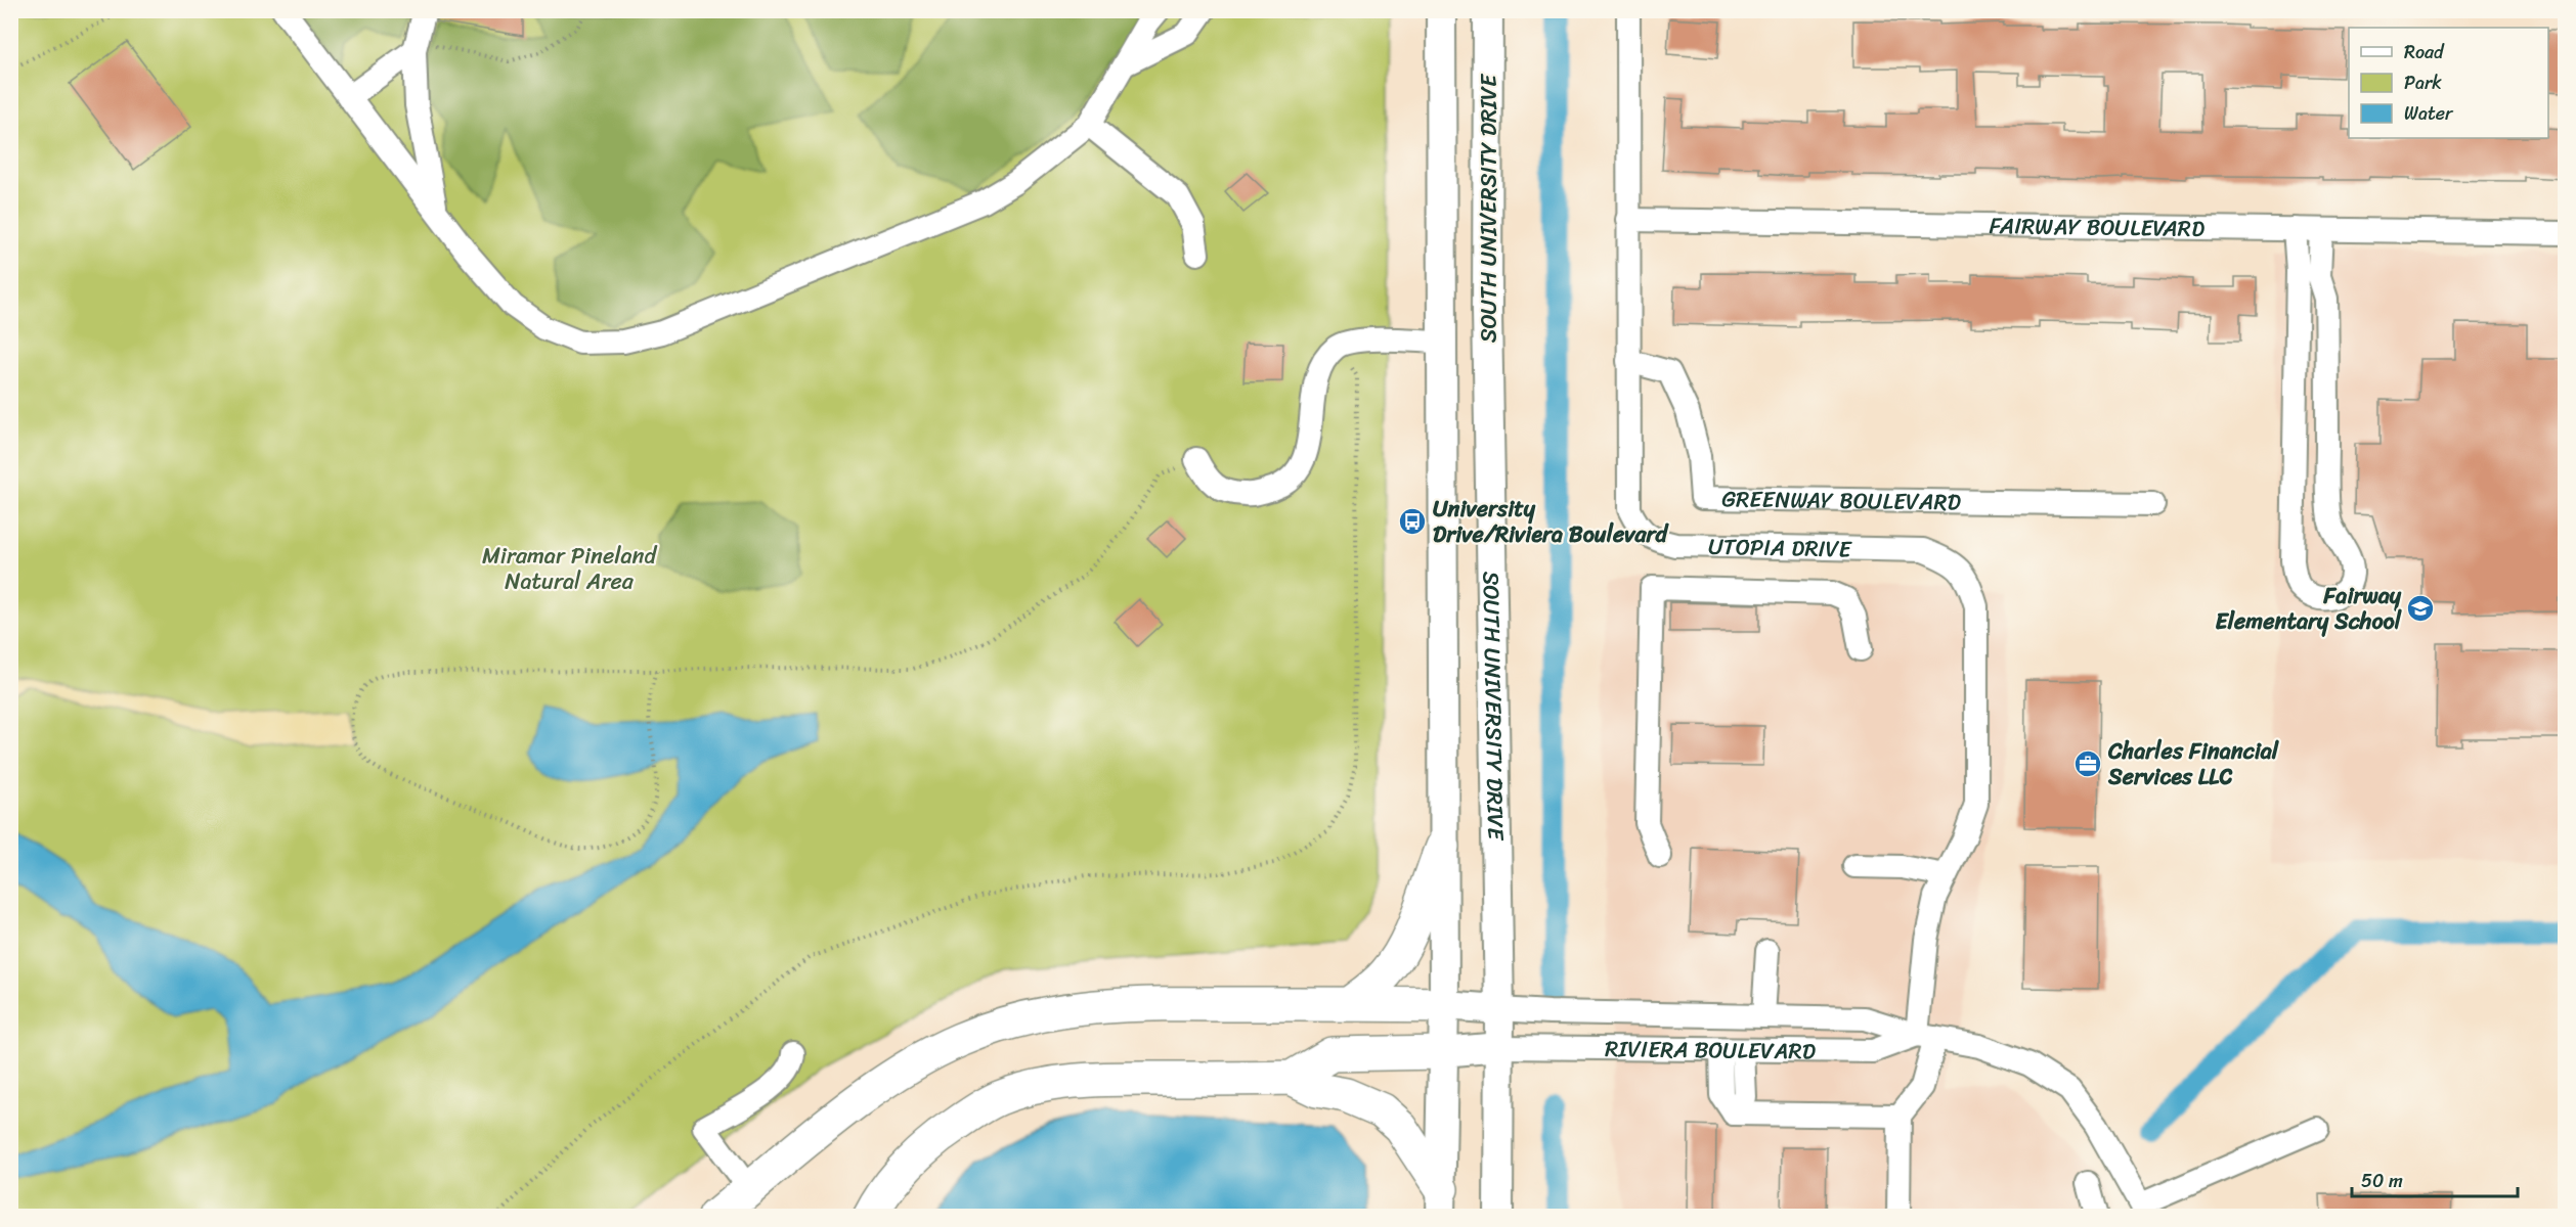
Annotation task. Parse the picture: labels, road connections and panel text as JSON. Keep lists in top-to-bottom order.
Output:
{
  "streets": {
    "main road": ["SOUTH UNIVERSITY DRIVE"],
    "street": [
      "FAIRWAY BOULEVARD",
      "GREENWAY BOULEVARD",
      "UTOPIA DRIVE",
      "RIVIERA BOULEVARD"
    ]
  },
  "crossings": [
    ["SOUTH UNIVERSITY DRIVE", "RIVIERA BOULEVARD"],
    ["FAIRWAY BOULEVARD", "UTOPIA DRIVE"],
    ["GREENWAY BOULEVARD", "UTOPIA DRIVE"],
    ["UTOPIA DRIVE", "RIVIERA BOULEVARD"]
  ],
  "parks": ["Miramar Pineland Natural Area"],
  "places": {
    "bus stop": ["University Drive/Riviera Boulevard"],
    "school or university": ["Fairway Elementary School"],
    "office": ["Charles Financial Services LLC"]
  },
  "legend": ["Road", "Park", "Water"],
  "scale_bar": "50 m"
}
